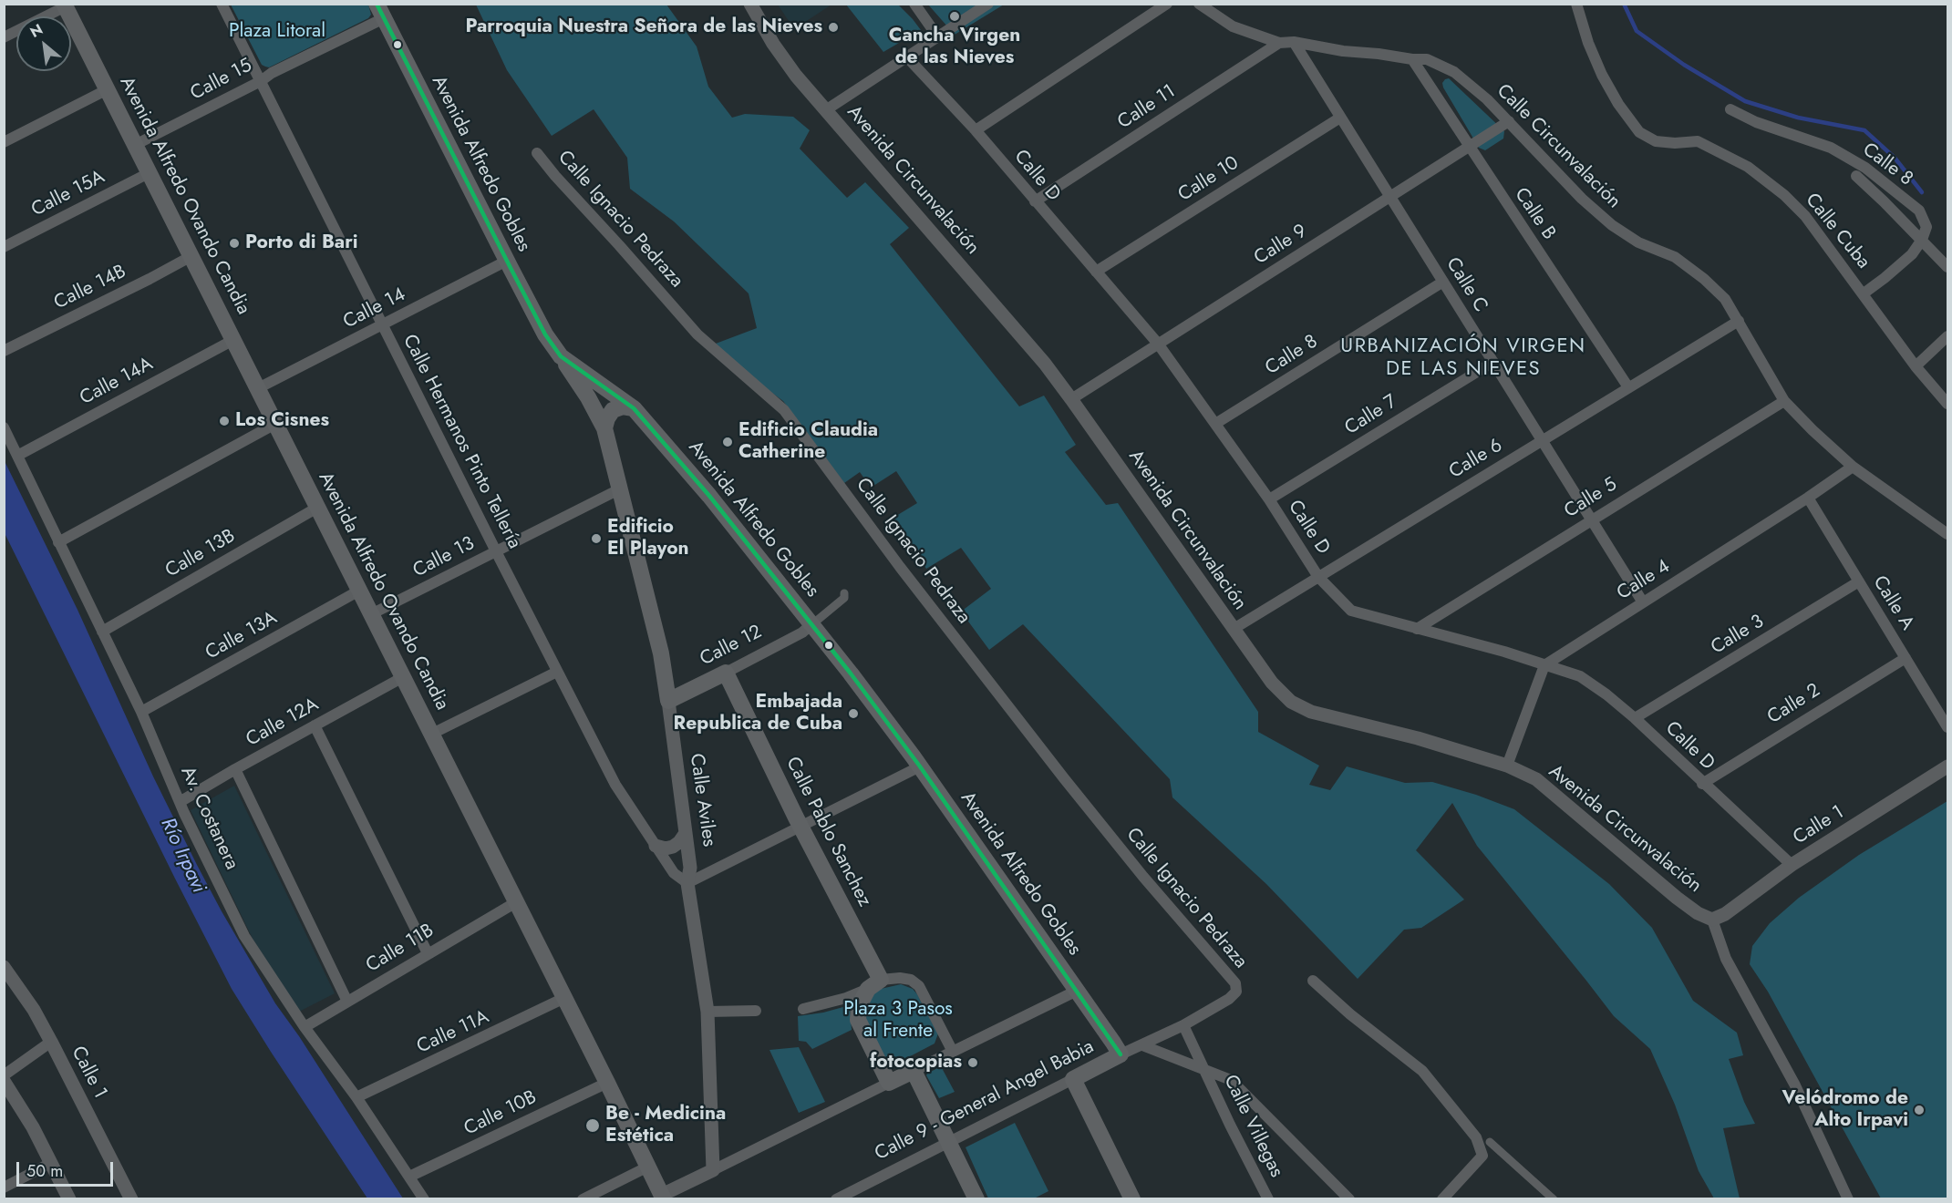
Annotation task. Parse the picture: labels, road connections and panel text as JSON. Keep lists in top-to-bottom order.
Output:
{
  "streets": {
    "main road": [
      "Avenida Alfredo Gobles",
      "Avenida Alfredo Ovando Candia",
      "Calle 12",
      "Calle Aviles",
      "Calle Pablo Sanchez",
      "Calle 9 - General Angel Babia"
    ],
    "street": [
      "Calle 15",
      "Calle 11",
      "Calle Circunvalación",
      "Calle 8",
      "Calle D",
      "Calle 10",
      "Avenida Circunvalación",
      "Calle 15A",
      "Calle B",
      "Calle Ignacio Pedraza",
      "Calle Cuba",
      "Calle 9",
      "Calle C",
      "Calle 14B",
      "Calle 14",
      "Calle 14A",
      "Calle 7",
      "Calle Hermanos Pinto Tellería",
      "Calle 6",
      "Calle 5",
      "Calle 13B",
      "Calle 13",
      "Calle 4",
      "Calle A",
      "Calle 3",
      "Calle 13A",
      "Calle 2",
      "Calle 12A",
      "Av. Costanera",
      "Calle 1",
      "Calle 11B",
      "Calle 11A",
      "Calle 10B",
      "Calle Villegas"
    ]
  },
  "crossings": [
    ["Calle 15", "Avenida Alfredo Gobles"],
    ["Calle 15", "Avenida Alfredo Ovando Candia"],
    ["Calle 15", "Calle Hermanos Pinto Tellería"],
    ["Calle 11", "Calle Circunvalación"],
    ["Calle 11", "Calle D"],
    ["Calle Circunvalación", "Calle B"],
    ["Calle Circunvalación", "Calle 9"],
    ["Calle Circunvalación", "Calle C"],
    ["Calle Circunvalación", "Calle 6"],
    ["Calle Circunvalación", "Calle 5"],
    ["Calle Circunvalación", "Calle 4"],
    ["Avenida Alfredo Gobles", "Calle 14"],
    ["Avenida Alfredo Gobles", "Calle 12"],
    ["Avenida Alfredo Gobles", "Calle Aviles"],
    ["Avenida Alfredo Gobles", "Calle 9 - General Angel Babia"],
    ["Calle 8", "Calle D"],
    ["Calle 8", "Calle C"],
    ["Calle D", "Calle 10"],
    ["Calle D", "Calle 9"],
    ["Calle D", "Calle 7"],
    ["Calle D", "Calle 6"],
    ["Calle D", "Calle 5"],
    ["Calle D", "Calle 4"],
    ["Calle D", "Calle 3"],
    ["Calle D", "Calle 2"],
    ["Calle D", "Calle 1"],
    ["Calle 10", "Calle C"],
    ["Avenida Circunvalación", "Calle 9"],
    ["Avenida Circunvalación", "Calle 6"],
    ["Avenida Circunvalación", "Calle 1"],
    ["Calle 15A", "Avenida Alfredo Ovando Candia"],
    ["Avenida Alfredo Ovando Candia", "Calle 14B"],
    ["Avenida Alfredo Ovando Candia", "Calle 14"],
    ["Avenida Alfredo Ovando Candia", "Calle 14A"],
    ["Avenida Alfredo Ovando Candia", "Calle 13B"],
    ["Avenida Alfredo Ovando Candia", "Calle 13"],
    ["Avenida Alfredo Ovando Candia", "Calle 13A"],
    ["Avenida Alfredo Ovando Candia", "Calle 12A"],
    ["Avenida Alfredo Ovando Candia", "Calle 11B"],
    ["Avenida Alfredo Ovando Candia", "Calle 11A"],
    ["Avenida Alfredo Ovando Candia", "Calle 10B"],
    ["Calle B", "Calle 9"],
    ["Calle B", "Calle 6"],
    ["Calle Ignacio Pedraza", "Calle 9 - General Angel Babia"],
    ["Calle 9", "Calle C"],
    ["Calle C", "Calle 7"],
    ["Calle C", "Calle 6"],
    ["Calle C", "Calle 5"],
    ["Calle C", "Calle 4"],
    ["Calle 14", "Calle Hermanos Pinto Tellería"],
    ["Calle 14A", "Av. Costanera"],
    ["Calle Hermanos Pinto Tellería", "Calle 13"],
    ["Calle Hermanos Pinto Tellería", "Calle Aviles"],
    ["Calle 13B", "Av. Costanera"],
    ["Calle 13", "Calle Aviles"],
    ["Calle 4", "Calle A"],
    ["Calle A", "Calle 3"],
    ["Calle A", "Calle 2"],
    ["Calle 13A", "Av. Costanera"],
    ["Calle 12", "Calle Aviles"],
    ["Calle 12", "Calle Pablo Sanchez"],
    ["Calle 12A", "Av. Costanera"],
    ["Av. Costanera", "Calle 11B"],
    ["Av. Costanera", "Calle 11A"],
    ["Av. Costanera", "Calle 10B"],
    ["Calle 9 - General Angel Babia", "Calle Villegas"]
  ],
  "districts": ["URBANIZACIÓN VIRGEN DE LAS NIEVES"],
  "water": ["Río Irpavi"],
  "parks": ["Plaza Litoral", "Plaza 3 Pasos al Frente"],
  "places": [
    "Cancha Virgen de las Nieves",
    "Parroquia Nuestra Señora de las Nieves",
    "Porto di Bari",
    "Los Cisnes",
    "Edificio Claudia Catherine",
    "Edificio El Playon",
    "Embajada Republica de Cuba",
    "fotocopias",
    "Velódromo de Alto Irpavi",
    "Be - Medicina Estética"
  ],
  "scale_bar": "50 m",
  "north": "top left"
}
